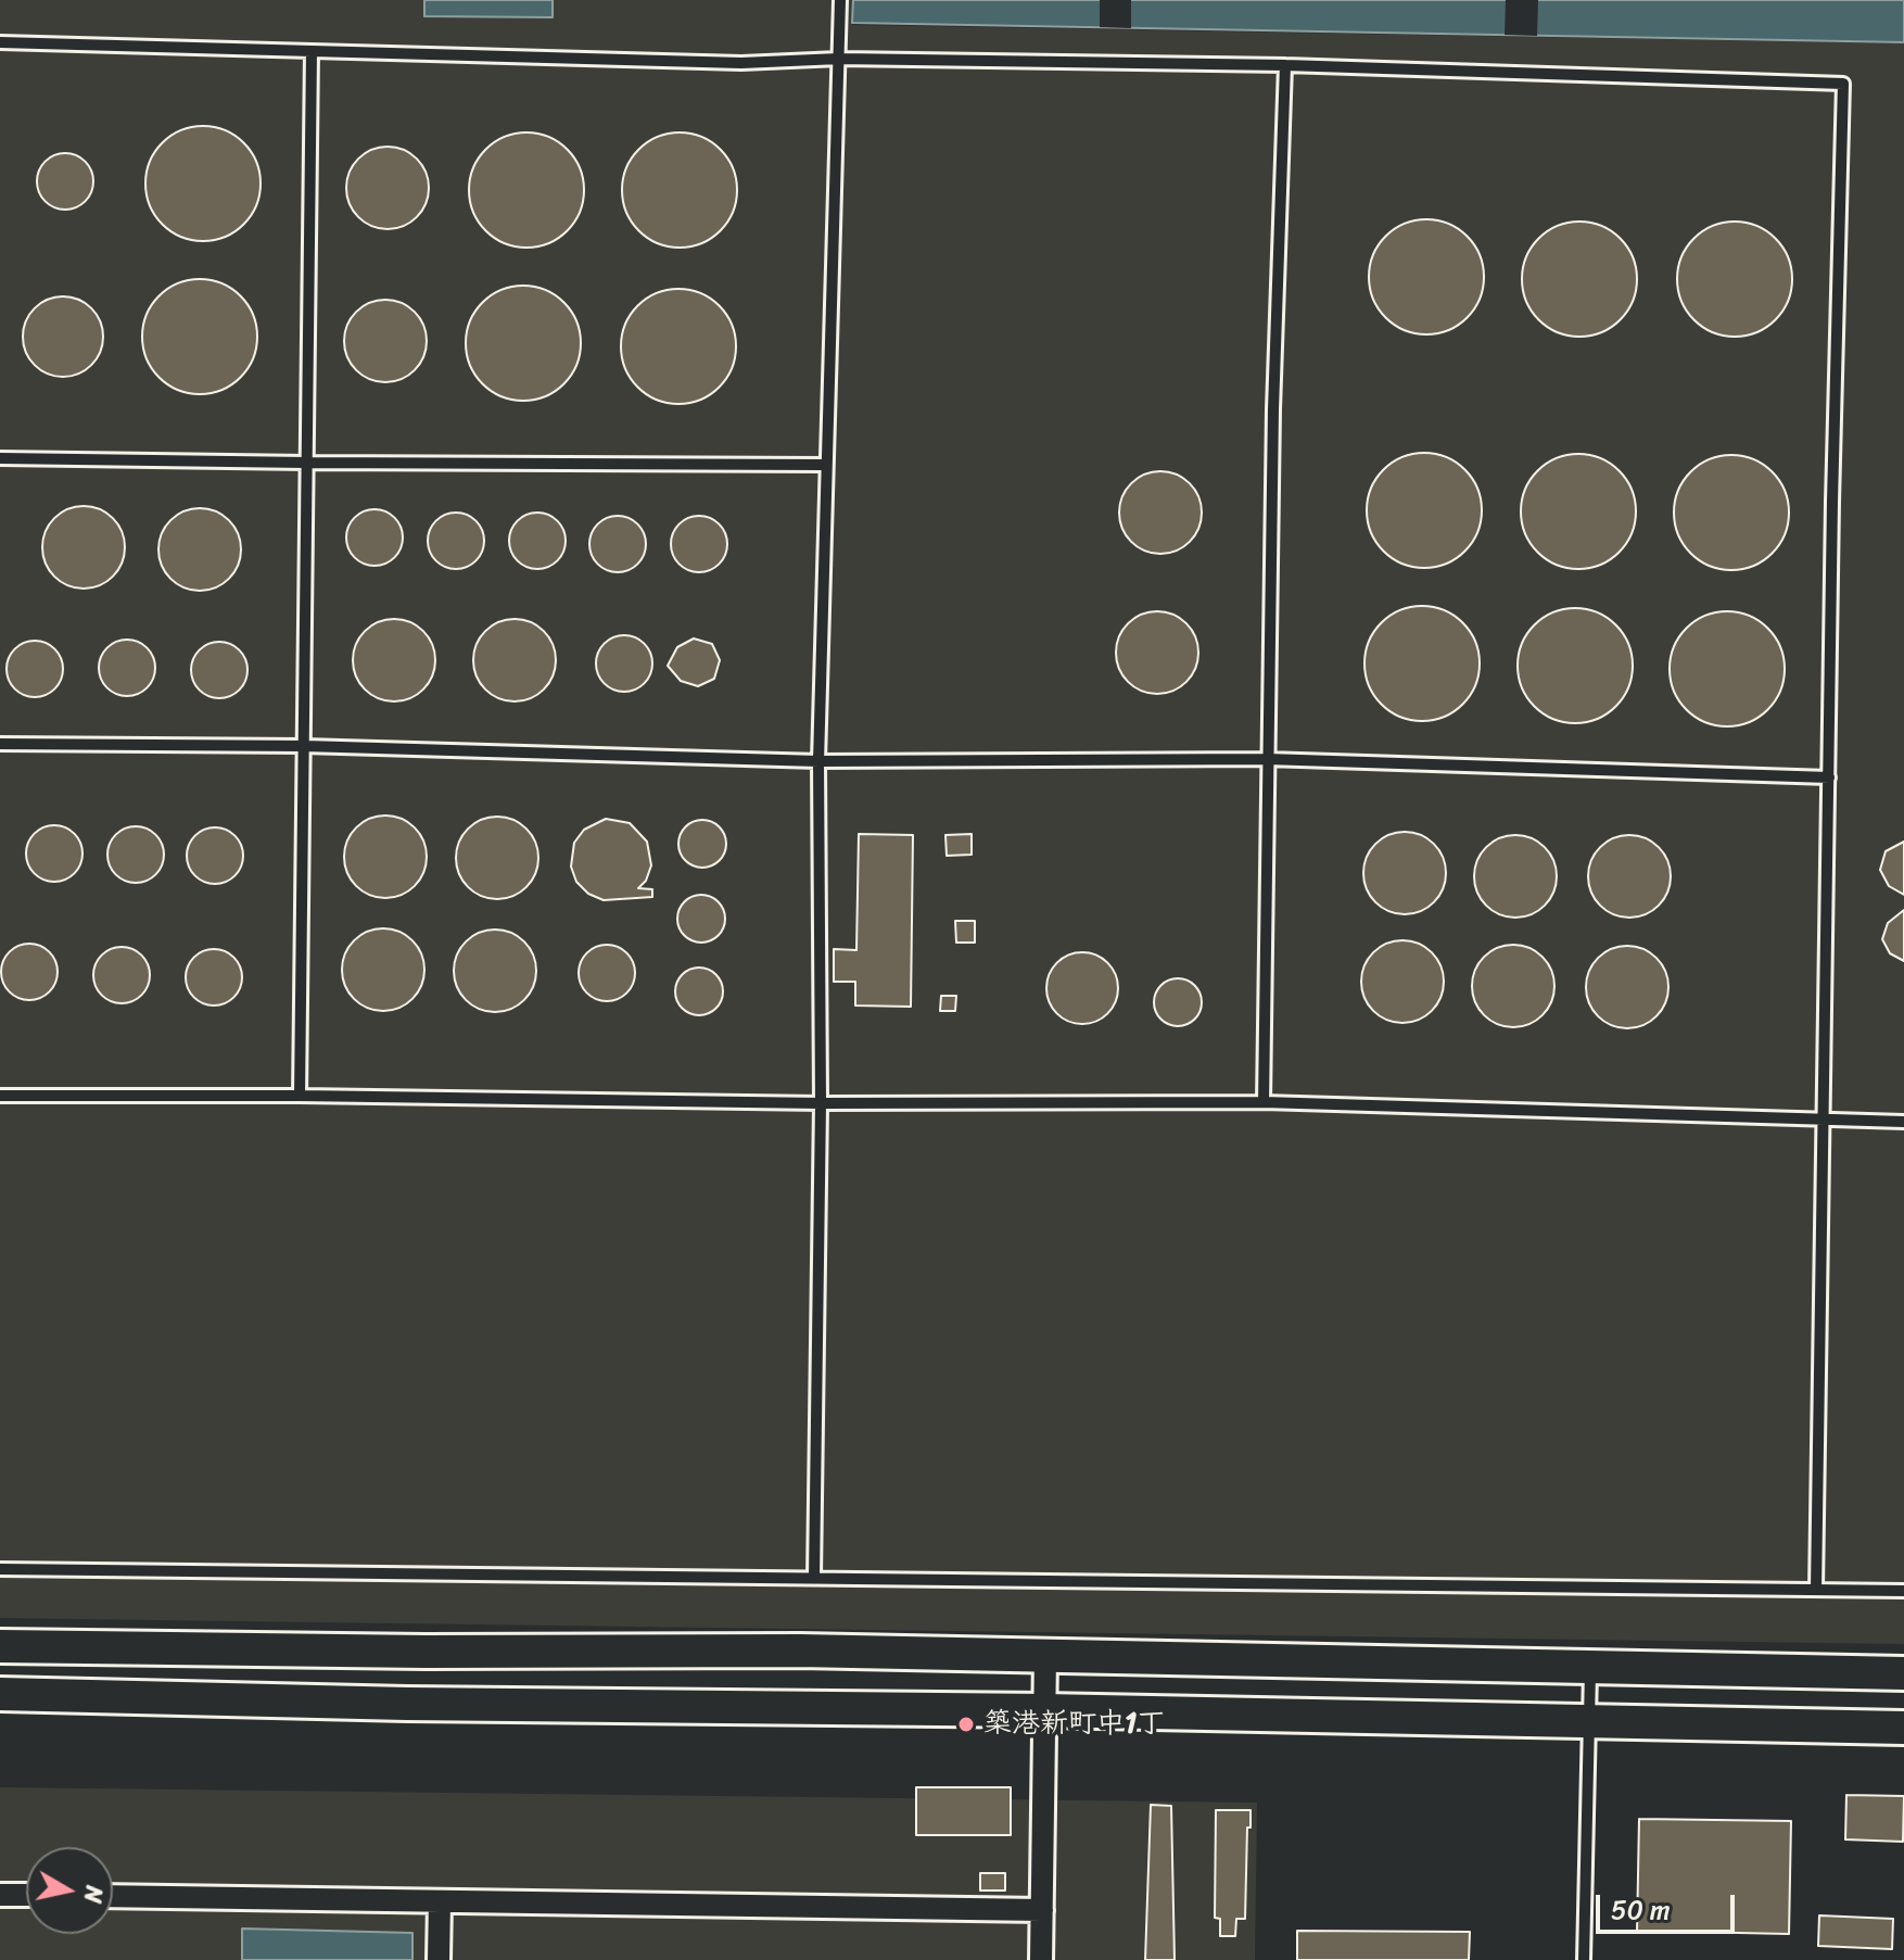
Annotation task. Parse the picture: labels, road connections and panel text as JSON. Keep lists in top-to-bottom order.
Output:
{
  "places": ["築港新町中1丁"],
  "scale_bar": "50 m",
  "north": "right"
}
